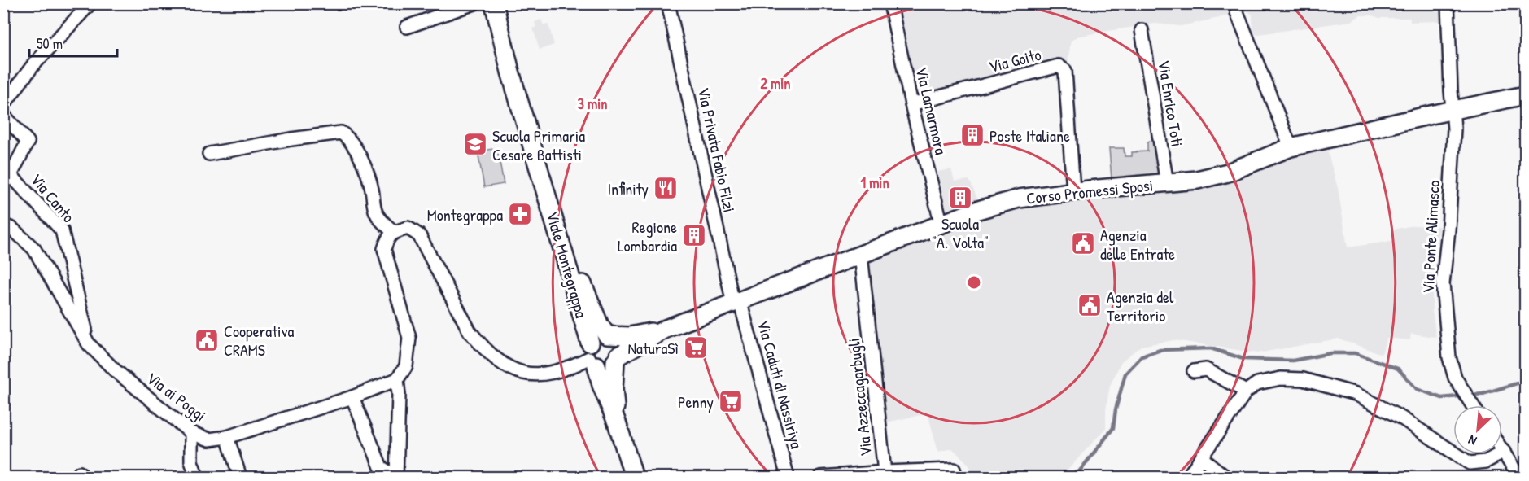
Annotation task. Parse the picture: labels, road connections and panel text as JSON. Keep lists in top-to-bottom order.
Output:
{
  "streets": {
    "street": [
      "Via Goito",
      "Via Enrico Toti",
      "Via Lamarmora",
      "Via Privata Fabio Filzi",
      "Corso Promessi Sposi",
      "Via Canto",
      "Via Ponte Alimasco",
      "Viale Montegrappa",
      "Via Caduti di Nassiriya",
      "Via ai Poggi",
      "Via Azzeccagarbugli"
    ]
  },
  "crossings": [
    ["Via Goito", "Via Lamarmora"],
    ["Via Goito", "Corso Promessi Sposi"],
    ["Via Enrico Toti", "Corso Promessi Sposi"],
    ["Via Lamarmora", "Corso Promessi Sposi"],
    ["Via Privata Fabio Filzi", "Corso Promessi Sposi"],
    ["Via Privata Fabio Filzi", "Via Caduti di Nassiriya"],
    ["Corso Promessi Sposi", "Via Ponte Alimasco"],
    ["Corso Promessi Sposi", "Viale Montegrappa"],
    ["Corso Promessi Sposi", "Via Caduti di Nassiriya"],
    ["Corso Promessi Sposi", "Via Azzeccagarbugli"],
    ["Via Canto", "Via ai Poggi"]
  ],
  "places": {
    "building": ["Poste Italiane", "Scuola \"A. Volta\"", "Regione Lombardia"],
    "school or university": ["Scuola Primaria Cesare Battisti"],
    "restaurant": ["Infinity"],
    "pharmacy": ["Montegrappa"],
    "public building": ["Agenzia delle Entrate", "Agenzia del Territorio", "Cooperativa CRAMS"],
    "supermarket": ["NaturaSì", "Penny"]
  },
  "scale_bar": "50 m",
  "north": "bottom left",
  "rings": ["2 min", "3 min", "1 min"]
}
